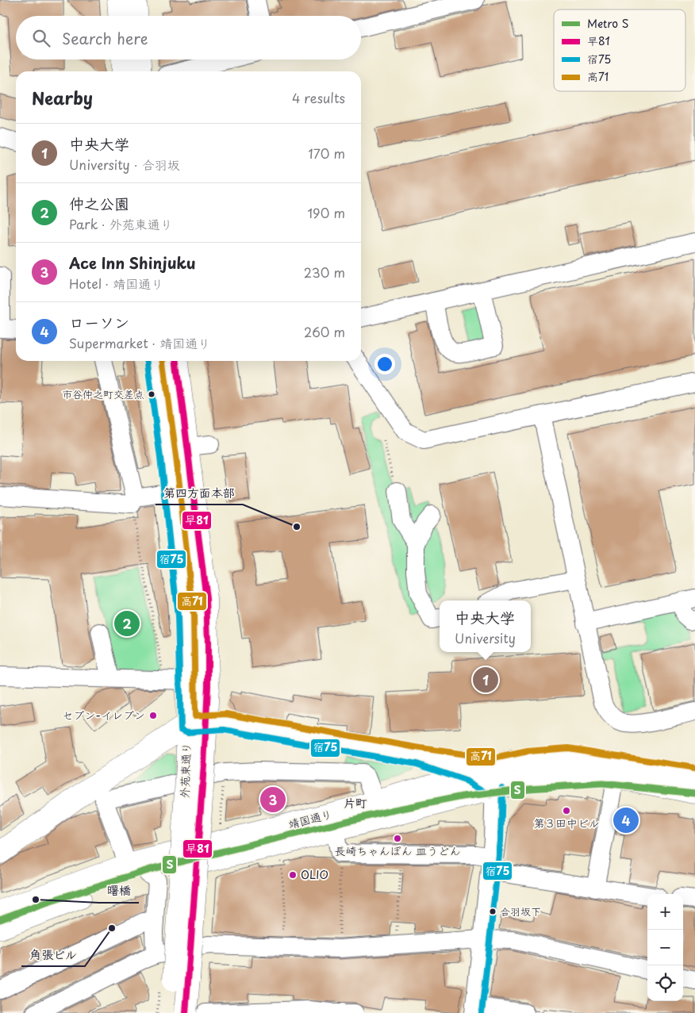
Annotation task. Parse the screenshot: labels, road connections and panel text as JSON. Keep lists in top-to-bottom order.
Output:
{
  "streets": {
    "main road": ["外苑東通り", "靖国通り"]
  },
  "districts": ["片町"],
  "places": [
    "市谷仲之町交差点",
    "第四方面本部",
    "セブン-イレブン",
    "第３田中ビル",
    "長崎ちゃんぽん 皿うどん",
    "OLIO",
    "曙橋",
    "合羽坂下",
    "角張ビル"
  ],
  "lines": [
    "transit line 早81",
    "transit line 宿75",
    "transit line 高71",
    "metro line S"
  ],
  "legend": [
    "Metro S",
    "早81",
    "宿75",
    "高71"
  ],
  "page": {
    "search": "Search here",
    "heading": ["Nearby", "4 results"],
    "list": [
      {
        "mark": "1",
        "name": "中央大学",
        "note": "University · 合羽坂",
        "value": "170 m"
      },
      {
        "mark": "2",
        "name": "仲之公園",
        "note": "Park · 外苑東通り",
        "value": "190 m"
      },
      {
        "mark": "3",
        "name": "Ace Inn Shinjuku",
        "note": "Hotel · 靖国通り",
        "value": "230 m"
      },
      {
        "mark": "4",
        "name": "ローソン",
        "note": "Supermarket · 靖国通り",
        "value": "260 m"
      }
    ],
    "popup": ["中央大学", "University"],
    "pins": [
      "2",
      "1",
      "3",
      "4"
    ],
    "map_buttons": ["+", "−"]
  }
}
